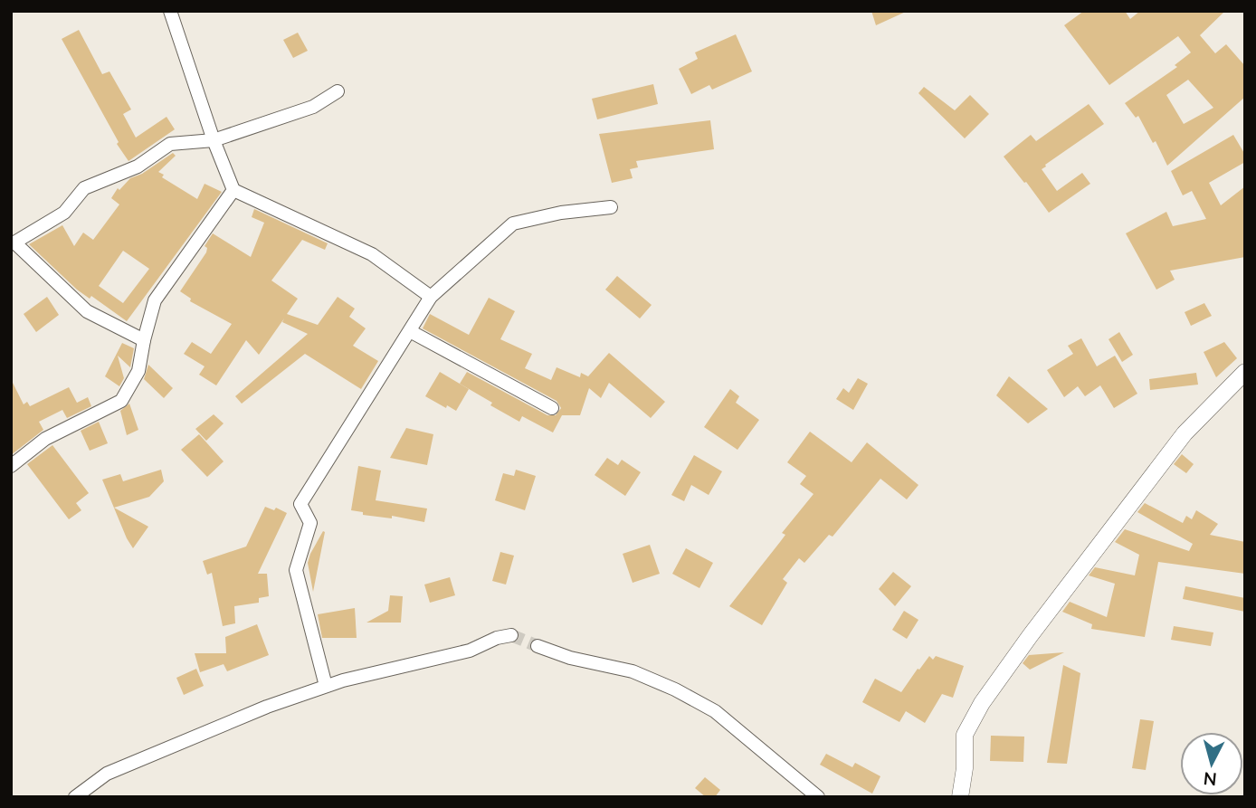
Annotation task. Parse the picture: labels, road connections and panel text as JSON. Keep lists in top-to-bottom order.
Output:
{
  "north": "bottom"
}
